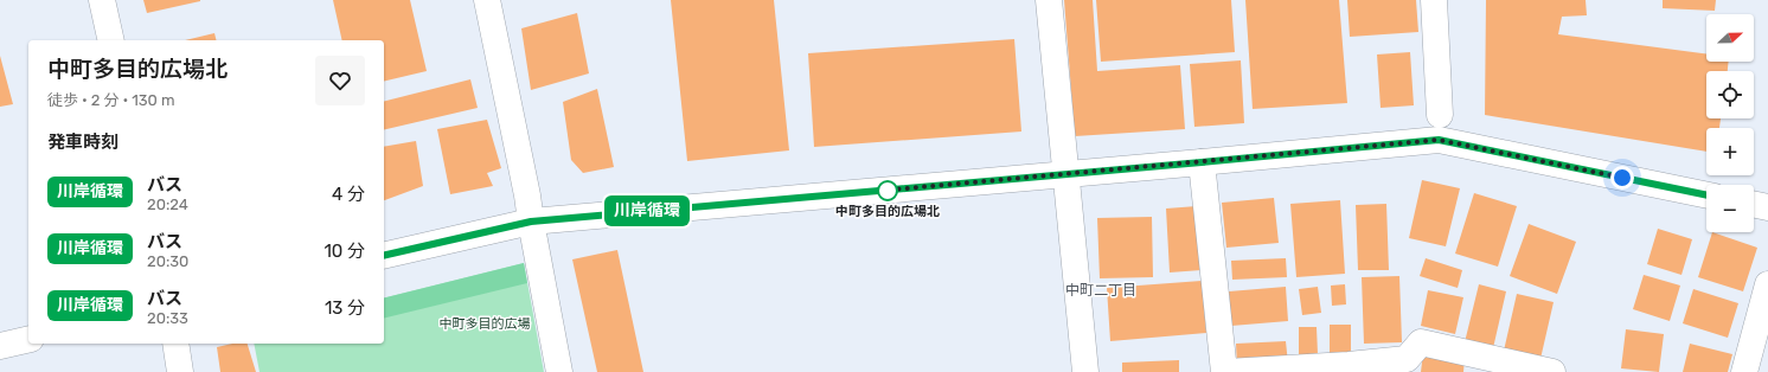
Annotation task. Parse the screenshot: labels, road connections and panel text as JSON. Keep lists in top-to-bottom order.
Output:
{
  "districts": ["中町二丁目"],
  "parks": ["中町多目的広場"],
  "places": ["中町多目的広場北"],
  "lines": ["bus line 川岸循環"],
  "north": "right",
  "page": {
    "on_map": "川岸循環",
    "map_buttons": ["+", "−"],
    "heading": [
      ["中町多目的広場北", "徒歩 · 2 分 · 130 m"],
      "発車時刻"
    ],
    "list": [
      {
        "mark": "川岸循環",
        "name": "バス",
        "note": "20:24",
        "value": "4 分"
      },
      {
        "mark": "川岸循環",
        "name": "バス",
        "note": "20:30",
        "value": "10 分"
      },
      {
        "mark": "川岸循環",
        "name": "バス",
        "note": "20:33",
        "value": "13 分"
      }
    ]
  }
}
